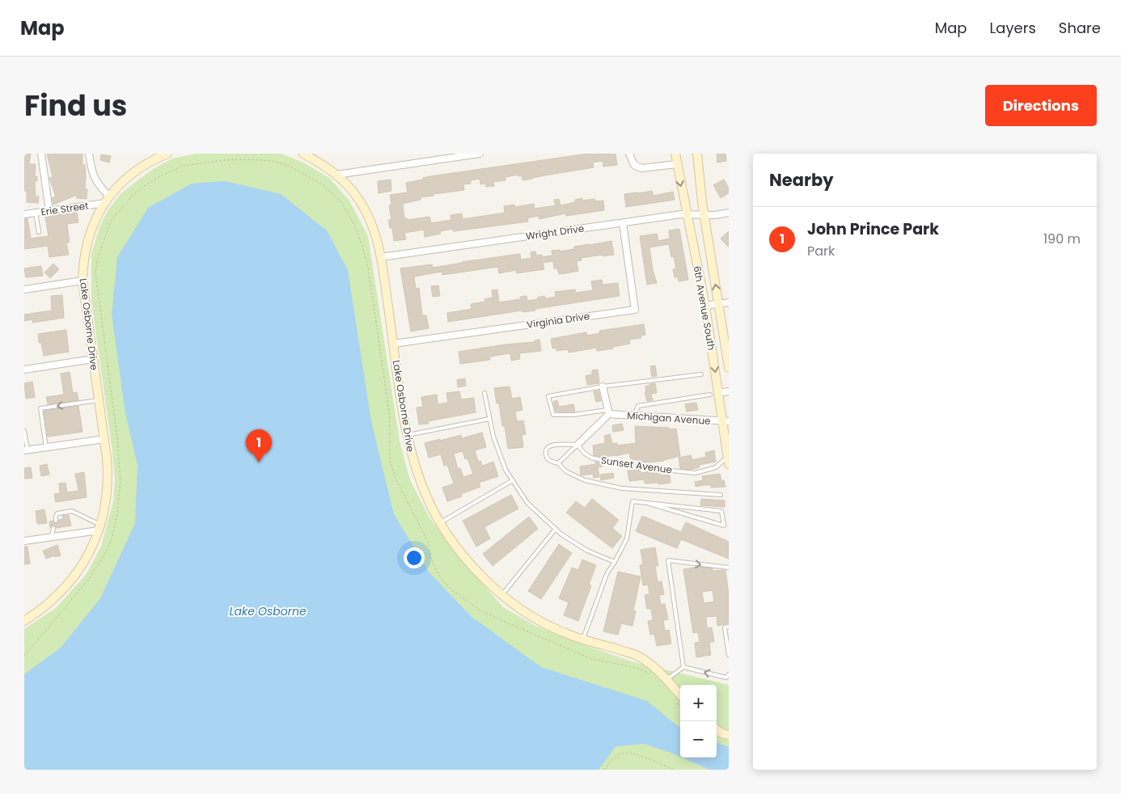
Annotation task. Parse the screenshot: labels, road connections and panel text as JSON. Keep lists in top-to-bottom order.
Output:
{
  "streets": {
    "street": [
      "Erie Street",
      "Wright Drive",
      "6th Avenue South",
      "Virginia Drive",
      "Lake Osborne Drive",
      "Michigan Avenue"
    ],
    "lane": ["Sunset Avenue"]
  },
  "crossings": [
    ["Erie Street", "Lake Osborne Drive"],
    ["Wright Drive", "6th Avenue South"],
    ["Wright Drive", "Virginia Drive"],
    ["Wright Drive", "Lake Osborne Drive"],
    ["6th Avenue South", "Michigan Avenue"],
    ["6th Avenue South", "Sunset Avenue"],
    ["Virginia Drive", "Lake Osborne Drive"]
  ],
  "water": ["Lake Osborne"],
  "page": {
    "header": "Map",
    "nav": ["Map", "Layers", "Share"],
    "title": "Find us",
    "buttons": "Directions",
    "heading": "Nearby",
    "list": [
      {
        "mark": "1",
        "name": "John Prince Park",
        "note": "Park",
        "value": "190 m"
      }
    ],
    "pins": "1",
    "map_buttons": ["+", "−"]
  }
}
